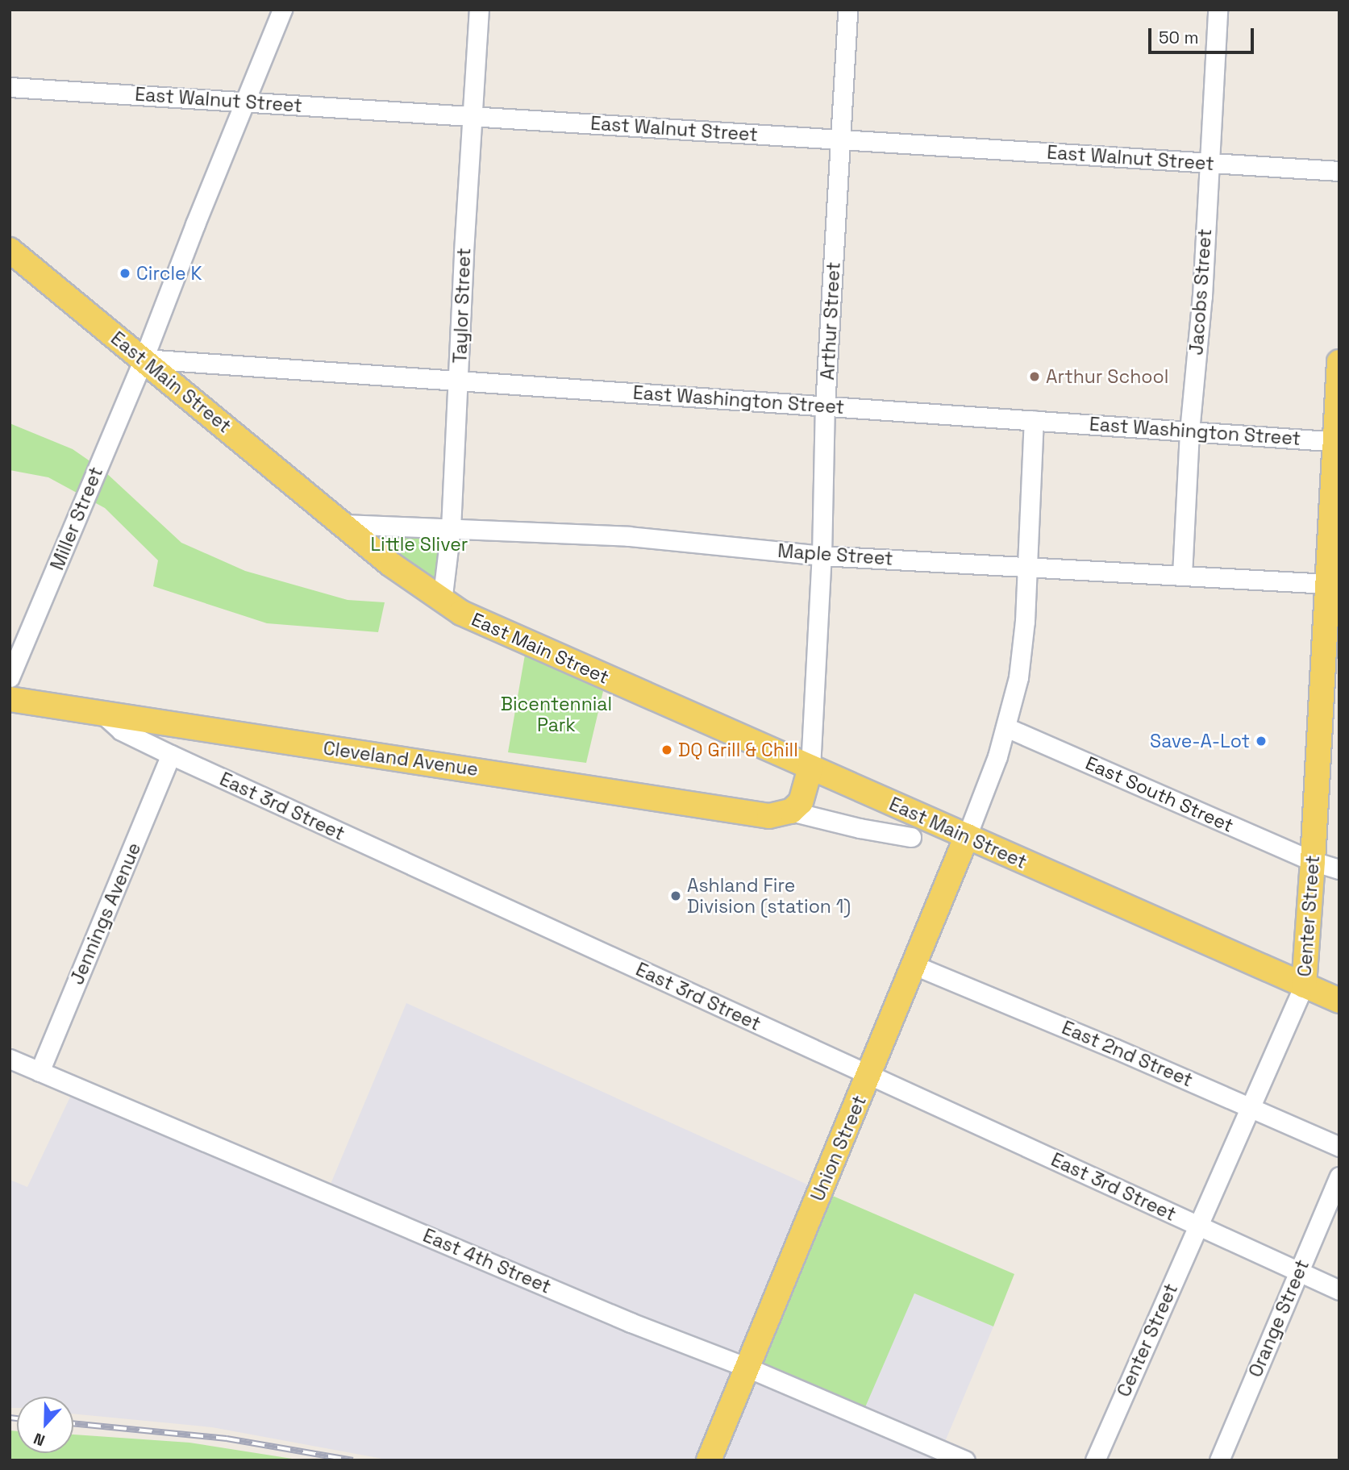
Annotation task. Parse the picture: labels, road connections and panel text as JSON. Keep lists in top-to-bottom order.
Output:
{
  "streets": {
    "main road": [
      "East Main Street",
      "Cleveland Avenue",
      "Center Street",
      "Union Street"
    ],
    "street": [
      "East Walnut Street",
      "Jacobs Street",
      "Taylor Street",
      "Arthur Street",
      "East Washington Street",
      "Miller Street",
      "Maple Street",
      "East South Street",
      "East 3rd Street",
      "Jennings Avenue",
      "East 2nd Street",
      "East 4th Street",
      "Orange Street"
    ]
  },
  "crossings": [
    ["East Walnut Street", "Jacobs Street"],
    ["East Walnut Street", "Taylor Street"],
    ["East Walnut Street", "Arthur Street"],
    ["East Walnut Street", "Miller Street"],
    ["Jacobs Street", "East Washington Street"],
    ["Jacobs Street", "Maple Street"],
    ["Taylor Street", "East Main Street"],
    ["Taylor Street", "East Washington Street"],
    ["Taylor Street", "Maple Street"],
    ["Arthur Street", "East Main Street"],
    ["Arthur Street", "East Washington Street"],
    ["Arthur Street", "Maple Street"],
    ["East Main Street", "East Washington Street"],
    ["East Main Street", "Miller Street"],
    ["East Main Street", "Maple Street"],
    ["East Main Street", "Center Street"],
    ["East Main Street", "Union Street"],
    ["East Washington Street", "Miller Street"],
    ["East Washington Street", "Center Street"],
    ["Maple Street", "Center Street"],
    ["Cleveland Avenue", "East 3rd Street"],
    ["East South Street", "Center Street"],
    ["East 3rd Street", "Jennings Avenue"],
    ["East 3rd Street", "Center Street"],
    ["East 3rd Street", "Union Street"],
    ["East 3rd Street", "Orange Street"],
    ["Jennings Avenue", "East 4th Street"],
    ["Center Street", "East 2nd Street"],
    ["East 2nd Street", "Union Street"],
    ["Union Street", "East 4th Street"]
  ],
  "parks": ["Little Sliver", "Bicentennial Park"],
  "places": [
    "Circle K",
    "Arthur School",
    "Save-A-Lot",
    "DQ Grill & Chill",
    "Ashland Fire Division (station 1)"
  ],
  "scale_bar": "50 m",
  "north": "bottom"
}
